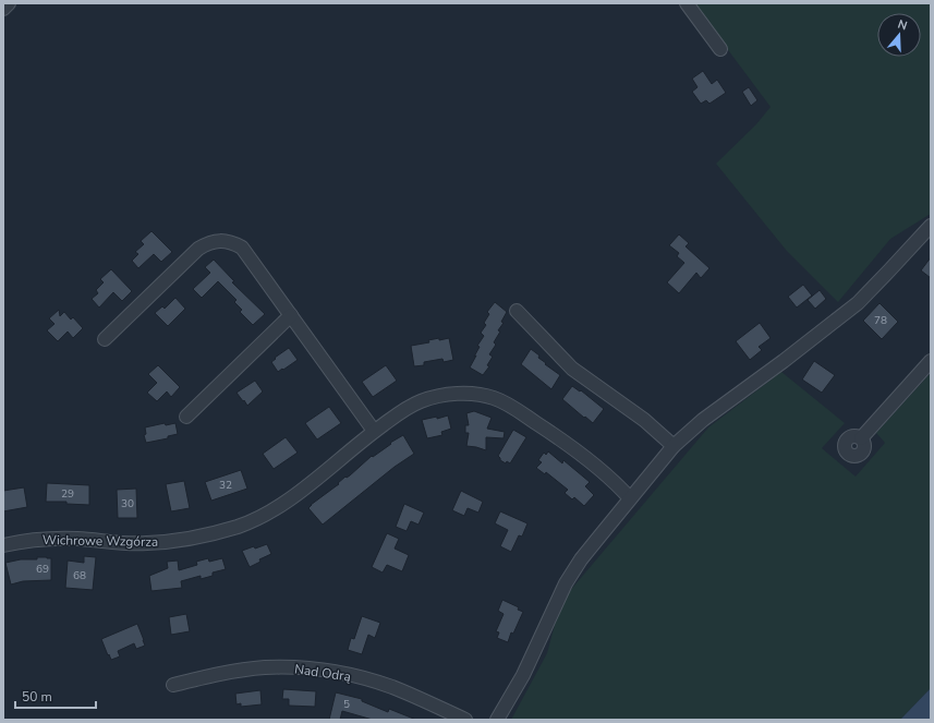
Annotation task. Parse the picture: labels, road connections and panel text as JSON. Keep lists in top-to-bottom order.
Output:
{
  "streets": {
    "street": ["Wichrowe Wzgórza", "Nad Odrą"]
  },
  "house_numbers": [
    "78",
    "32",
    "29",
    "30",
    "69",
    "68",
    "5"
  ],
  "scale_bar": "50 m",
  "north": "top"
}
